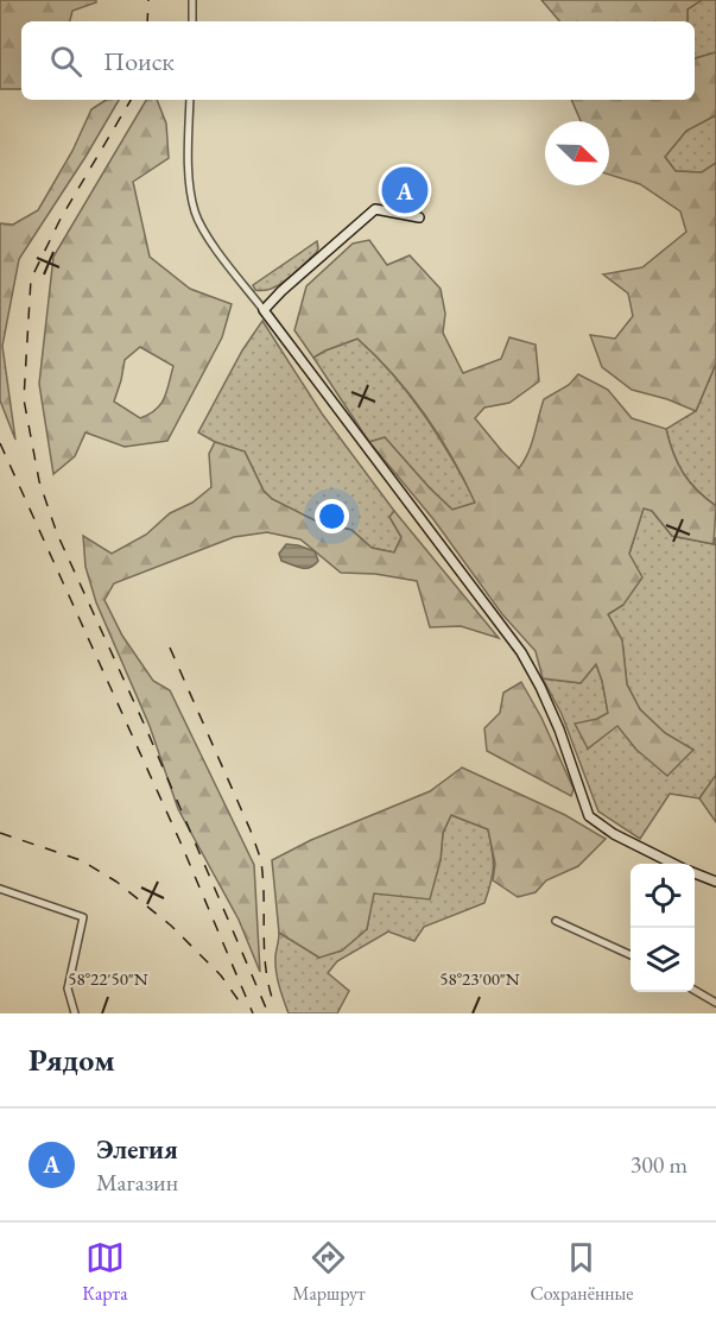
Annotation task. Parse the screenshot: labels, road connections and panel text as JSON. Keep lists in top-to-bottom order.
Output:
{
  "north": "bottom right",
  "page": {
    "search": "Поиск",
    "pins": "A",
    "heading": "Рядом",
    "list": [
      {
        "mark": "A",
        "name": "Элегия",
        "note": "Магазин",
        "value": "300 m"
      }
    ],
    "nav": ["Карта", "Маршрут", "Сохранённые"]
  },
  "coordinates": ["58°22'50\"N", "58°23'00\"N"]
}
